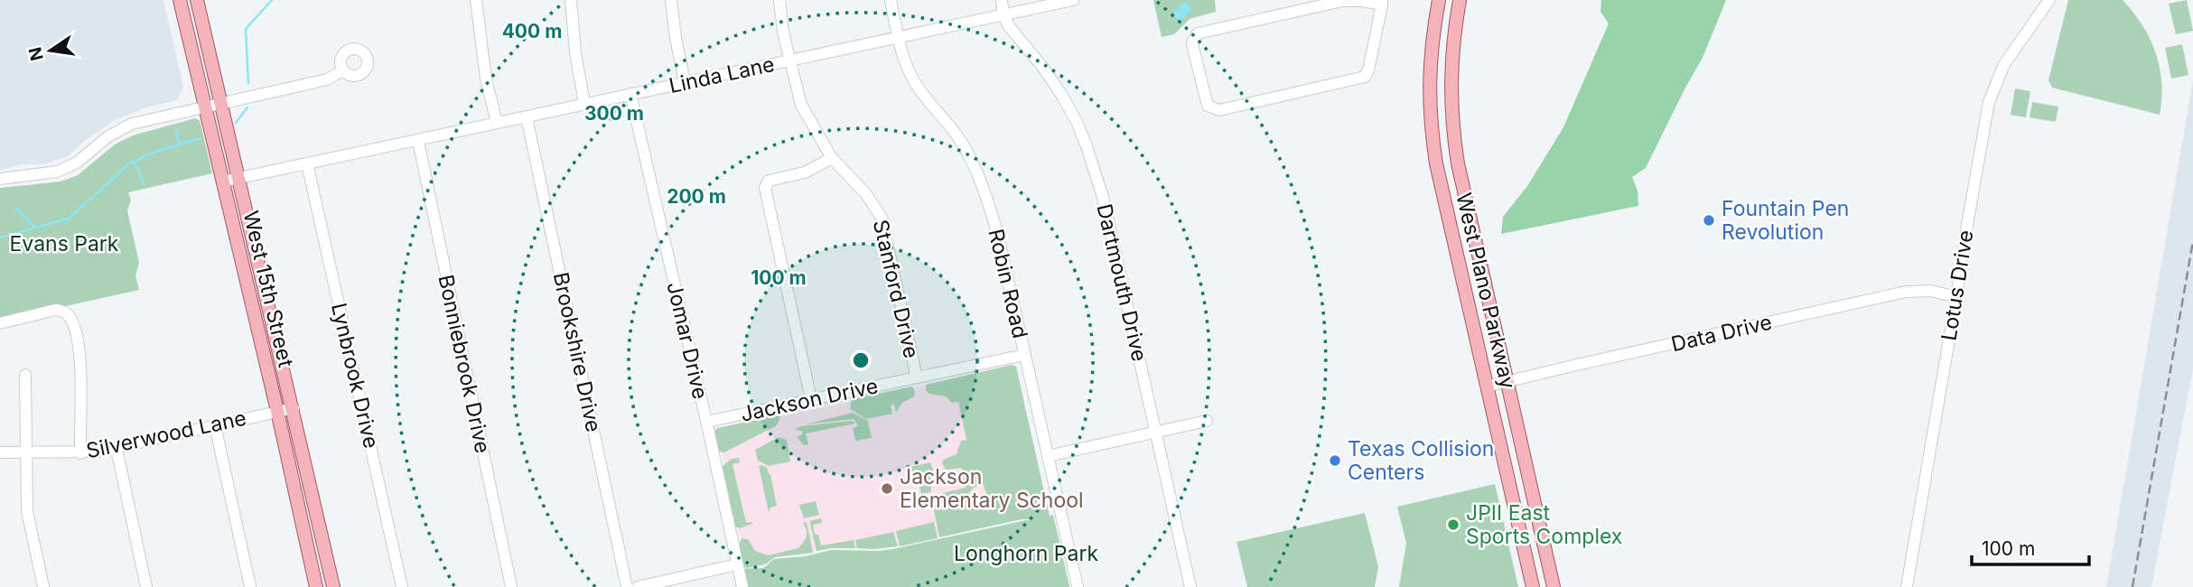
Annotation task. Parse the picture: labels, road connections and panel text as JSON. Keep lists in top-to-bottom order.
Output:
{
  "streets": {
    "main road": ["West 15th Street", "West Plano Parkway"],
    "street": [
      "Linda Lane",
      "Dartmouth Drive",
      "Robin Road",
      "Lotus Drive",
      "Stanford Drive",
      "Data Drive",
      "Jomar Drive",
      "Brookshire Drive",
      "Bonniebrook Drive",
      "Lynbrook Drive",
      "Jackson Drive",
      "Silverwood Lane"
    ]
  },
  "crossings": [
    ["Linda Lane", "Dartmouth Drive"],
    ["Linda Lane", "Robin Road"],
    ["Linda Lane", "West 15th Street"],
    ["Linda Lane", "Stanford Drive"],
    ["Linda Lane", "Jomar Drive"],
    ["Linda Lane", "Brookshire Drive"],
    ["Linda Lane", "Bonniebrook Drive"],
    ["Linda Lane", "Lynbrook Drive"],
    ["Robin Road", "Jackson Drive"],
    ["Lotus Drive", "Data Drive"],
    ["West 15th Street", "Silverwood Lane"],
    ["Stanford Drive", "Jackson Drive"],
    ["West Plano Parkway", "Data Drive"],
    ["Jomar Drive", "Jackson Drive"]
  ],
  "parks": ["Evans Park", "Longhorn Park"],
  "places": [
    "Fountain Pen Revolution",
    "Texas Collision Centers",
    "Jackson Elementary School",
    "JPII East Sports Complex"
  ],
  "scale_bar": "100 m",
  "north": "left",
  "rings": [
    "400 m",
    "300 m",
    "200 m",
    "100 m"
  ]
}
